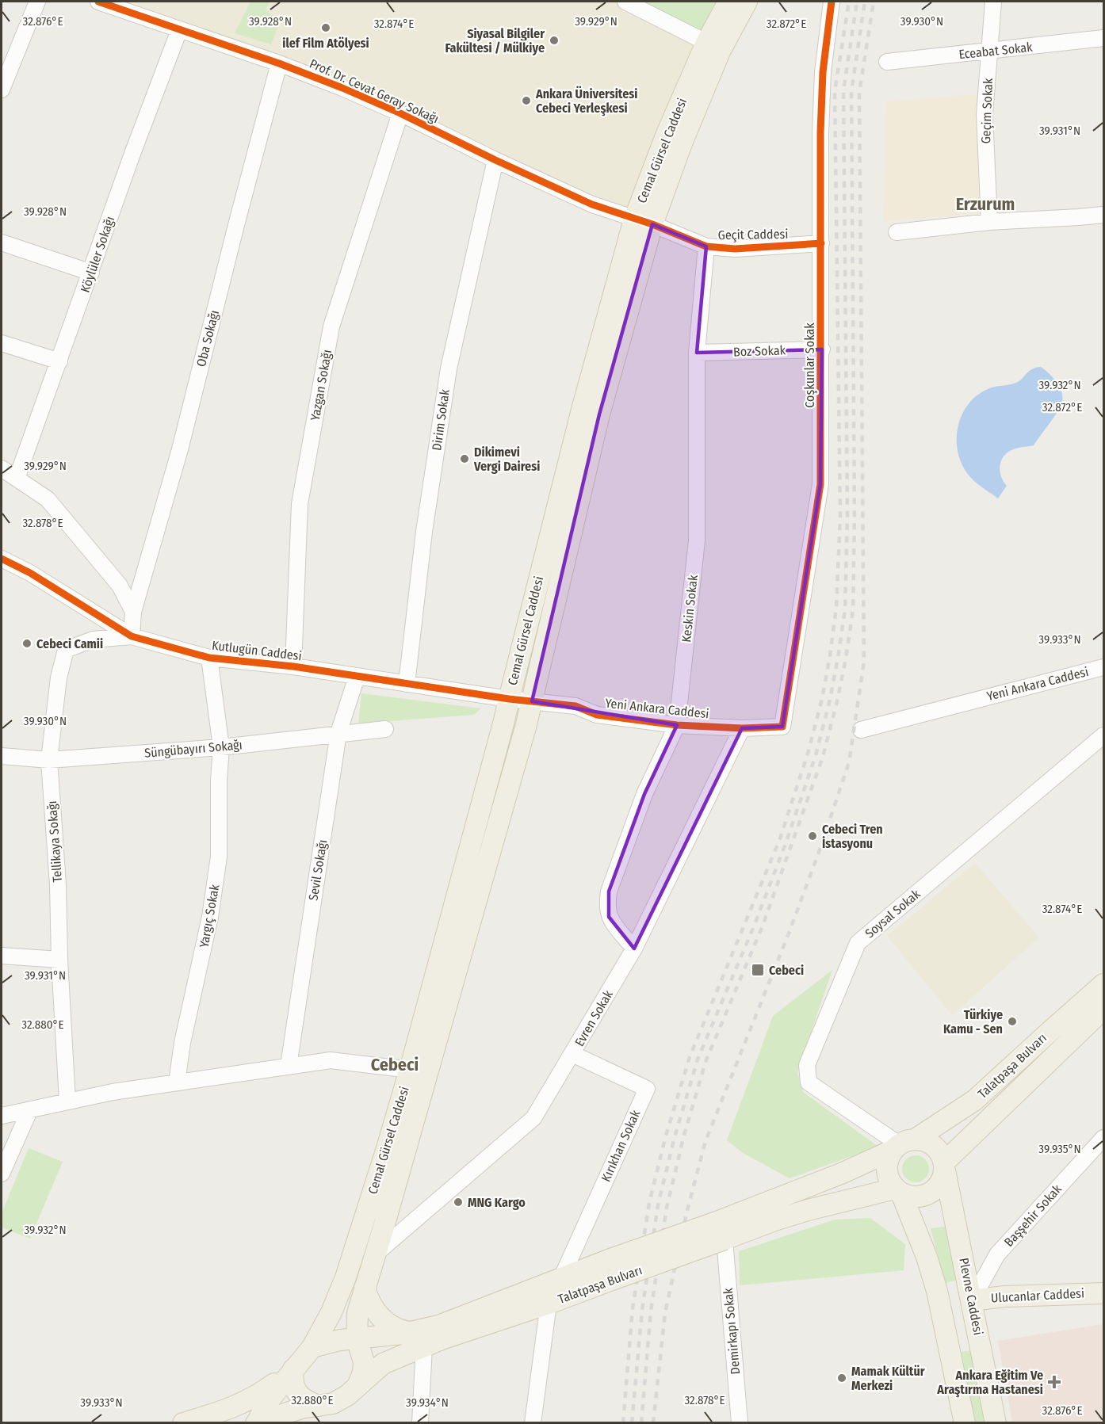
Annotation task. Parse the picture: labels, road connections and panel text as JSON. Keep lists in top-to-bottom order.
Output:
{
  "streets": {
    "main road": [
      "Cemal Gürsel Caddesi",
      "Talatpaşa Bulvarı",
      "Ulucanlar Caddesi",
      "Plevne Caddesi"
    ],
    "street": [
      "Eceabat Sokak",
      "Prof. Dr. Cevat Geray Sokağı",
      "Geçim Sokak",
      "Geçit Caddesi",
      "Köylüler Sokağı",
      "Oba Sokağı",
      "Boz Sokak",
      "Coşkunlar Sokak",
      "Yazgan Sokağı",
      "Dirim Sokak",
      "Keskin Sokak",
      "Kutlugün Caddesi",
      "Yeni Ankara Caddesi",
      "Süngübayırı Sokağı",
      "Tellikaya Sokağı",
      "Sevil Sokağı",
      "Soysal Sokak",
      "Yargıç Sokak",
      "Evren Sokak",
      "Kırıkhan Sokak",
      "Başşehir Sokak",
      "Demirkapı Sokak"
    ]
  },
  "crossings": [
    ["Eceabat Sokak", "Geçim Sokak"],
    ["Prof. Dr. Cevat Geray Sokağı", "Cemal Gürsel Caddesi"],
    ["Prof. Dr. Cevat Geray Sokağı", "Geçit Caddesi"],
    ["Prof. Dr. Cevat Geray Sokağı", "Köylüler Sokağı"],
    ["Prof. Dr. Cevat Geray Sokağı", "Oba Sokağı"],
    ["Prof. Dr. Cevat Geray Sokağı", "Yazgan Sokağı"],
    ["Prof. Dr. Cevat Geray Sokağı", "Dirim Sokak"],
    ["Cemal Gürsel Caddesi", "Geçit Caddesi"],
    ["Cemal Gürsel Caddesi", "Kutlugün Caddesi"],
    ["Cemal Gürsel Caddesi", "Yeni Ankara Caddesi"],
    ["Cemal Gürsel Caddesi", "Evren Sokak"],
    ["Cemal Gürsel Caddesi", "Talatpaşa Bulvarı"],
    ["Geçit Caddesi", "Coşkunlar Sokak"],
    ["Geçit Caddesi", "Keskin Sokak"],
    ["Oba Sokağı", "Kutlugün Caddesi"],
    ["Oba Sokağı", "Tellikaya Sokağı"],
    ["Boz Sokak", "Coşkunlar Sokak"],
    ["Boz Sokak", "Keskin Sokak"],
    ["Coşkunlar Sokak", "Yeni Ankara Caddesi"],
    ["Yazgan Sokağı", "Kutlugün Caddesi"],
    ["Dirim Sokak", "Kutlugün Caddesi"],
    ["Keskin Sokak", "Yeni Ankara Caddesi"],
    ["Keskin Sokak", "Evren Sokak"],
    ["Kutlugün Caddesi", "Yeni Ankara Caddesi"],
    ["Kutlugün Caddesi", "Tellikaya Sokağı"],
    ["Kutlugün Caddesi", "Sevil Sokağı"],
    ["Kutlugün Caddesi", "Yargıç Sokak"],
    ["Yeni Ankara Caddesi", "Evren Sokak"],
    ["Süngübayırı Sokağı", "Tellikaya Sokağı"],
    ["Süngübayırı Sokağı", "Sevil Sokağı"],
    ["Süngübayırı Sokağı", "Yargıç Sokak"],
    ["Soysal Sokak", "Talatpaşa Bulvarı"],
    ["Soysal Sokak", "Plevne Caddesi"],
    ["Evren Sokak", "Kırıkhan Sokak"],
    ["Talatpaşa Bulvarı", "Kırıkhan Sokak"],
    ["Talatpaşa Bulvarı", "Plevne Caddesi"],
    ["Talatpaşa Bulvarı", "Demirkapı Sokak"],
    ["Başşehir Sokak", "Ulucanlar Caddesi"],
    ["Başşehir Sokak", "Plevne Caddesi"],
    ["Ulucanlar Caddesi", "Plevne Caddesi"]
  ],
  "districts": ["Erzurum", "Cebeci"],
  "places": {
    "other": [
      "ilef Film Atölyesi",
      "Siyasal Bilgiler Fakültesi / Mülkiye",
      "Ankara Üniversitesi Cebeci Yerleşkesi",
      "Dikimevi Vergi Dairesi",
      "Cebeci Camii",
      "Cebeci Tren İstasyonu",
      "Türkiye Kamu - Sen",
      "MNG Kargo",
      "Mamak Kültür Merkezi"
    ],
    "transit": ["Cebeci"],
    "health": ["Ankara Eğitim Ve Araştırma Hastanesi"]
  },
  "coordinates": [
    "32.876°E",
    "39.928°N",
    "39.929°N",
    "39.930°N",
    "32.874°E",
    "32.872°E",
    "39.931°N",
    "39.932°N",
    "32.878°E",
    "39.933°N",
    "32.880°E",
    "39.935°N",
    "39.934°N"
  ]
}
